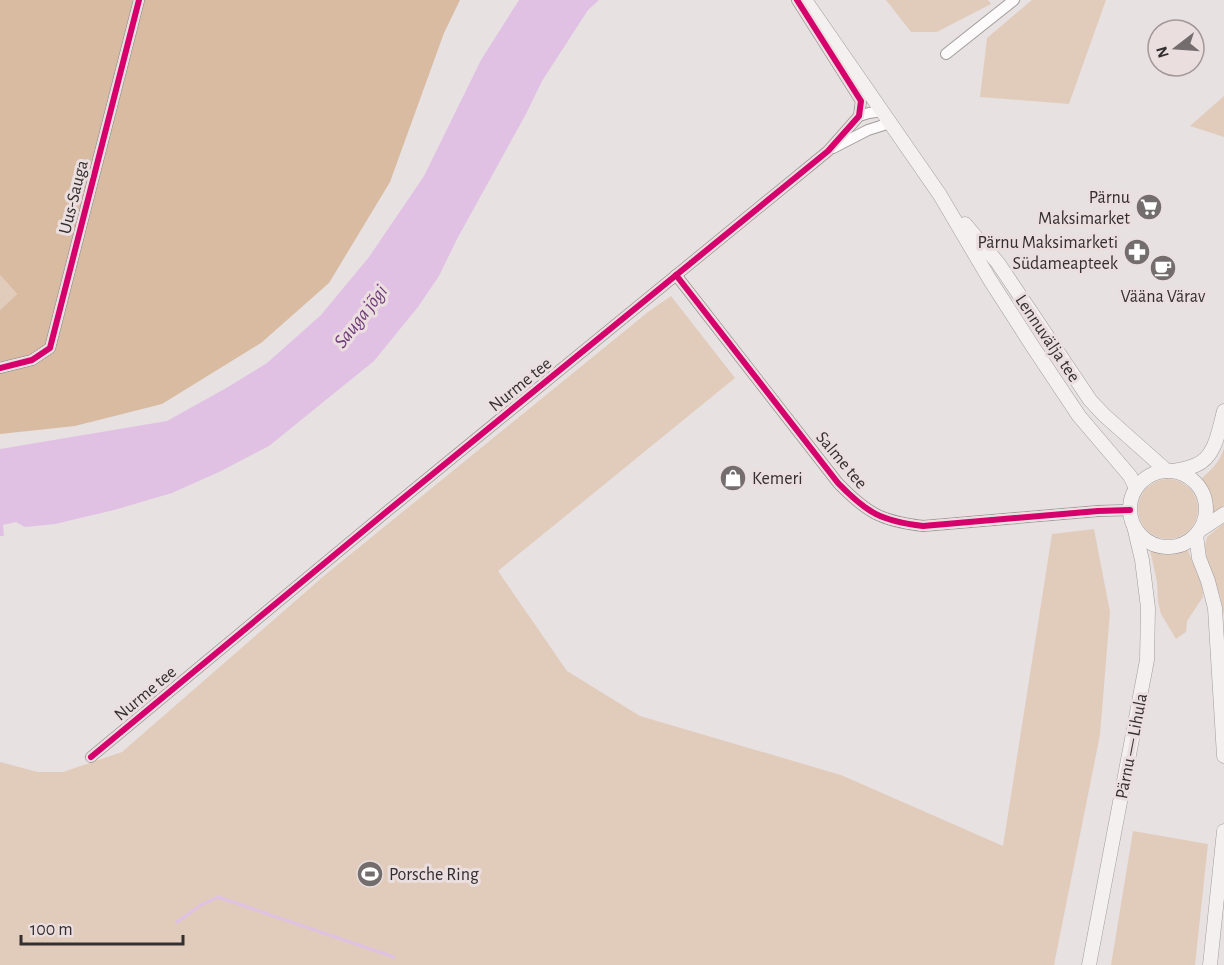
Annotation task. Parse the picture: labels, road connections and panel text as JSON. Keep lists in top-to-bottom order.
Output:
{
  "streets": {
    "main road": ["Lennuvälja tee", "Pärnu — Lihula"],
    "street": ["Uus-Sauga", "Nurme tee", "Salme tee"]
  },
  "crossings": [
    ["Lennuvälja tee", "Nurme tee"],
    ["Lennuvälja tee", "Salme tee"],
    ["Lennuvälja tee", "Pärnu — Lihula"],
    ["Nurme tee", "Salme tee"],
    ["Salme tee", "Pärnu — Lihula"]
  ],
  "water": ["Sauga jõgi"],
  "places": {
    "supermarket": ["Pärnu Maksimarket"],
    "pharmacy": ["Pärnu Maksimarketi Südameapteek"],
    "cafe": ["Vääna Värav"],
    "shop": ["Kemeri"],
    "sports": ["Porsche Ring"]
  },
  "scale_bar": "100 m",
  "north": "left"
}
